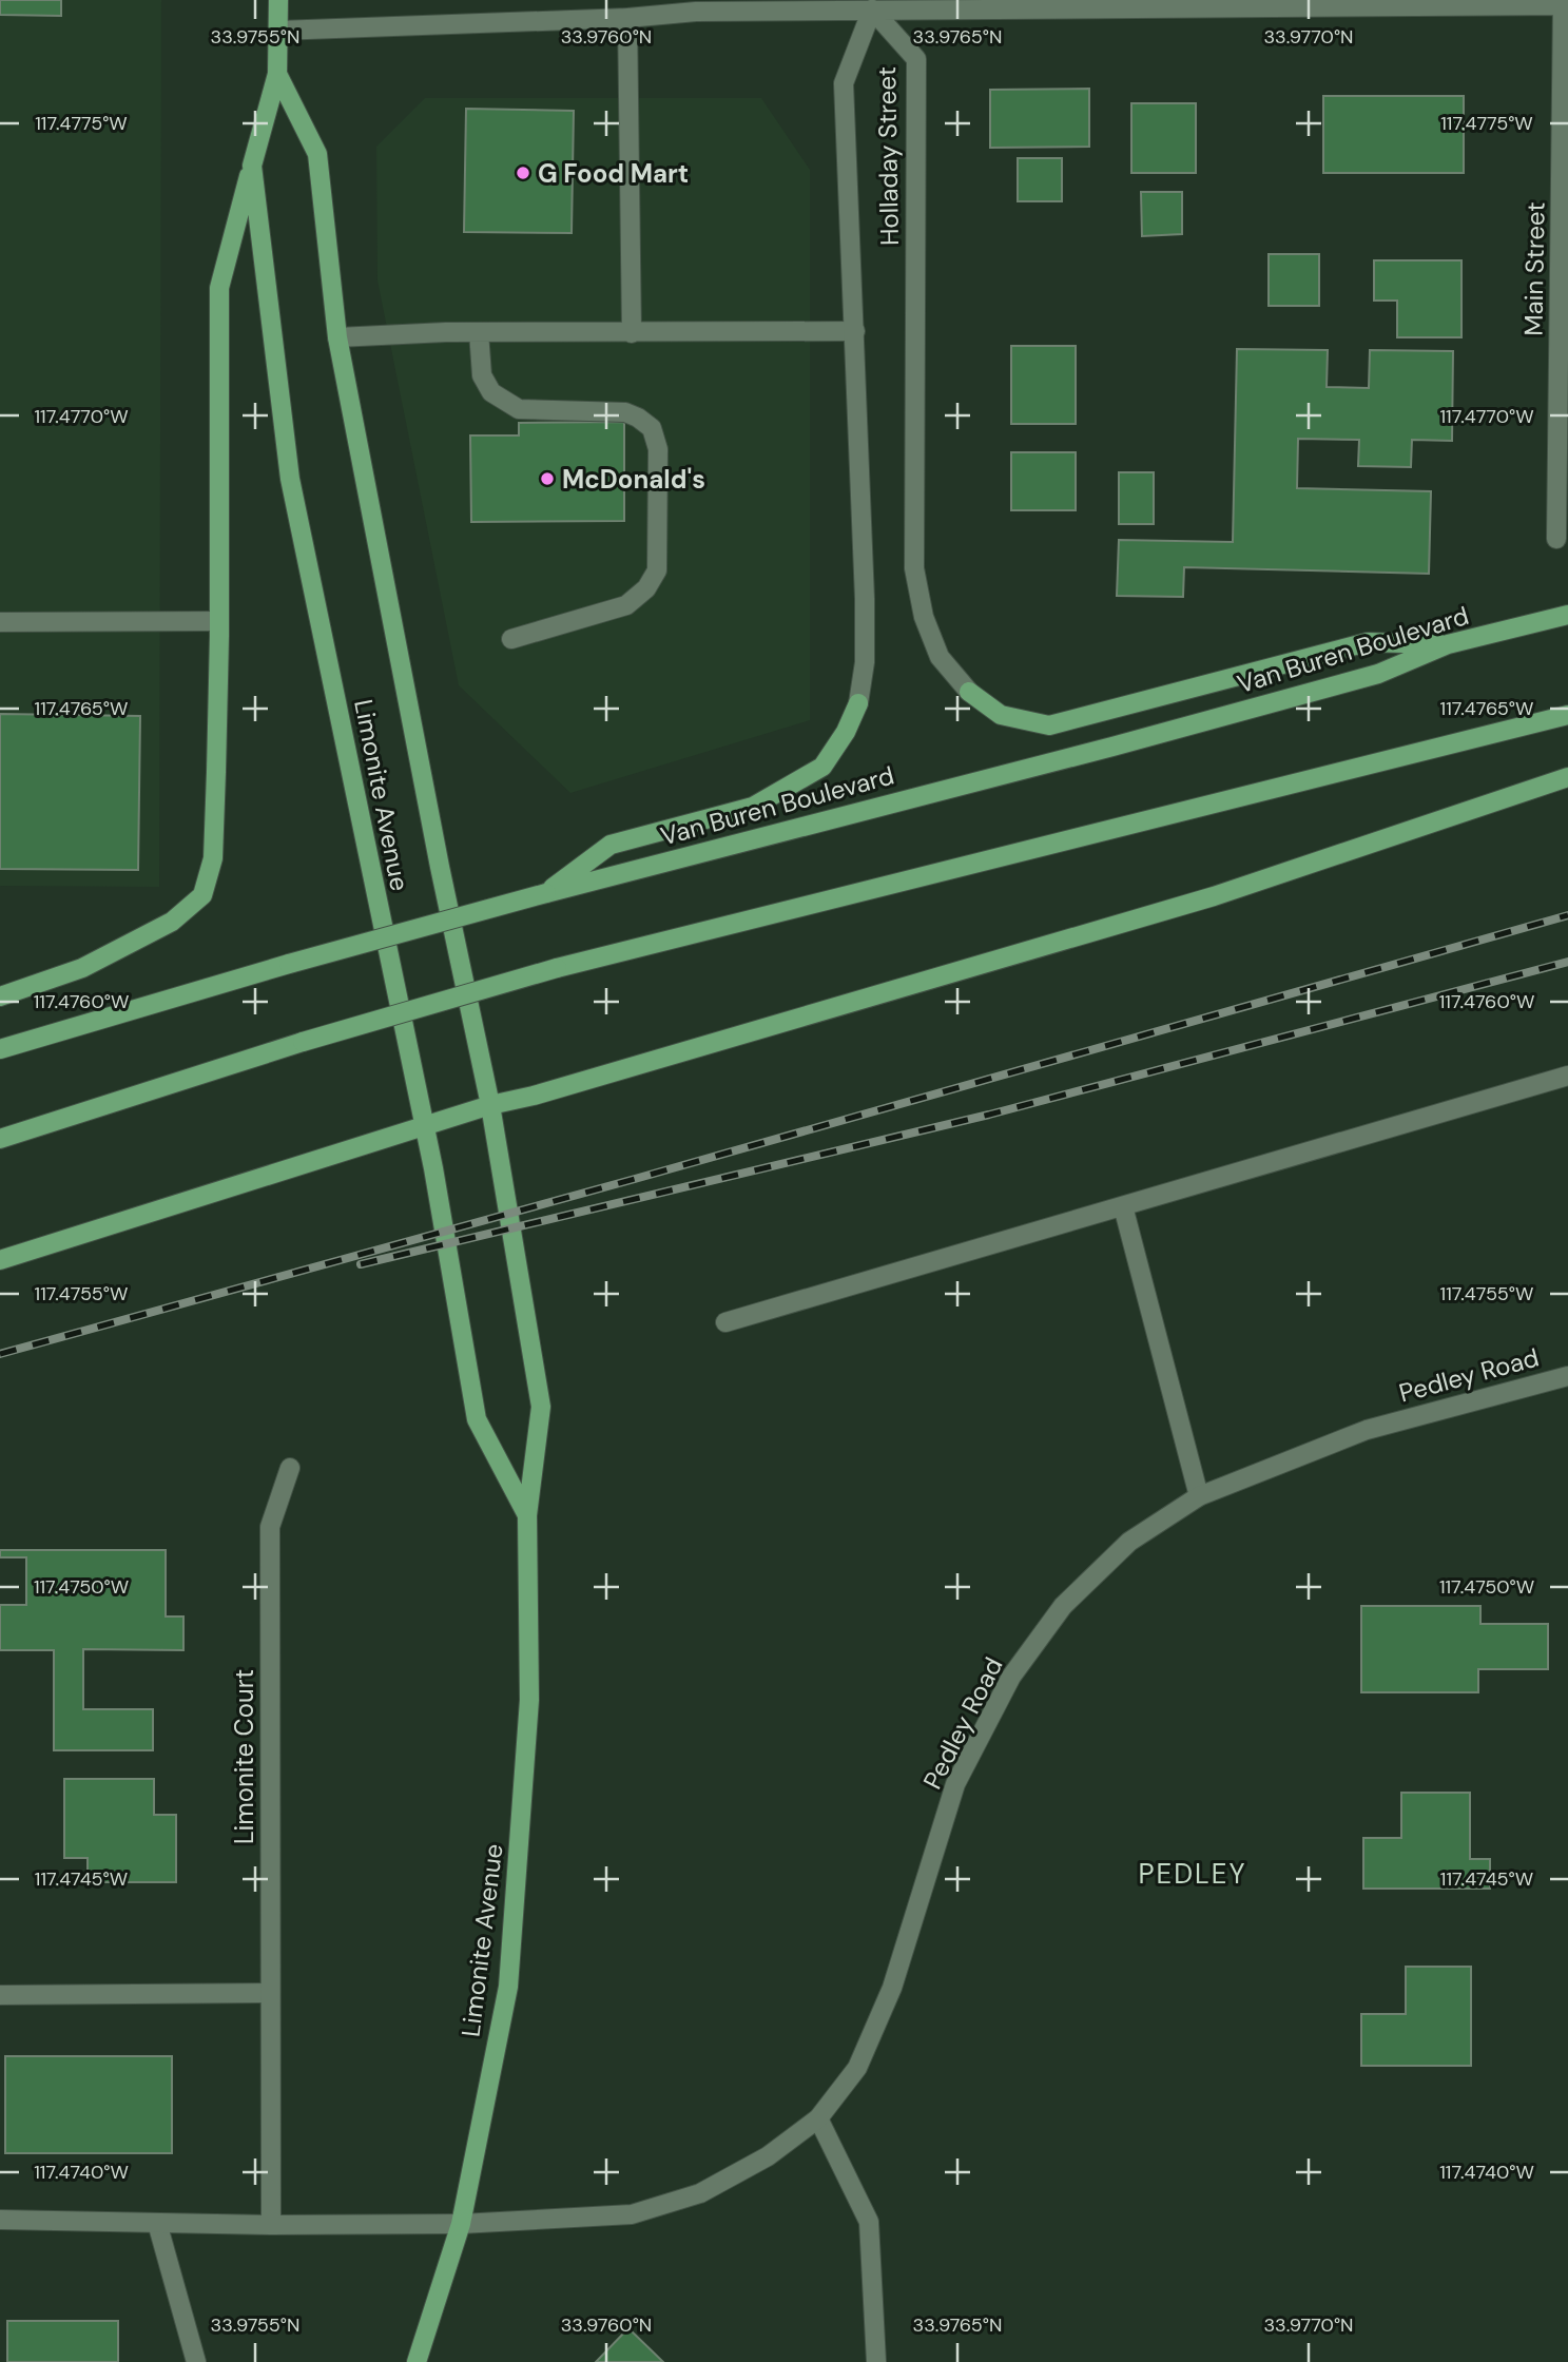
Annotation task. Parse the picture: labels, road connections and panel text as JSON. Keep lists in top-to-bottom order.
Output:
{
  "streets": {
    "main road": ["Van Buren Boulevard", "Limonite Avenue"],
    "street": [
      "Holladay Street",
      "Main Street",
      "Pedley Road",
      "Limonite Court"
    ]
  },
  "crossings": [
    ["Limonite Avenue", "Pedley Road"],
    ["Pedley Road", "Limonite Court"]
  ],
  "districts": ["PEDLEY"],
  "places": ["G Food Mart", "McDonald's"],
  "coordinates": [
    "33.9755°N",
    "33.9760°N",
    "33.9765°N",
    "33.9770°N",
    "117.4775°W",
    "117.4770°W",
    "117.4765°W",
    "117.4760°W",
    "117.4755°W",
    "117.4750°W",
    "117.4745°W",
    "117.4740°W"
  ]
}
